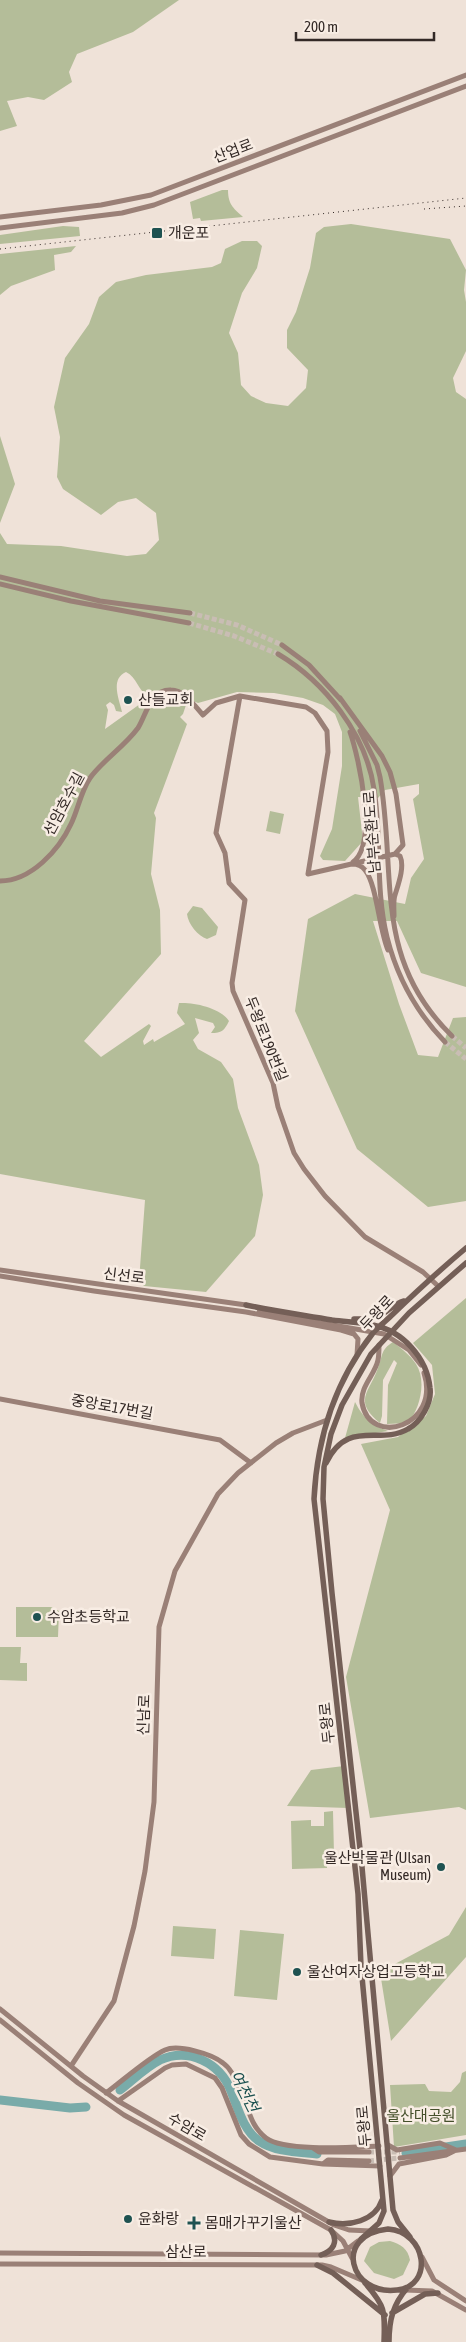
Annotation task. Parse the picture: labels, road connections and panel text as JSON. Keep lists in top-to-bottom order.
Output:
{
  "streets": {
    "main road": [
      "산업로",
      "선암호수길",
      "남부순환도로",
      "두왕로190번길",
      "신선로",
      "두왕로",
      "중앙로17번길",
      "신남로",
      "수암로",
      "삼산로"
    ]
  },
  "crossings": [
    ["선암호수길", "두왕로190번길"],
    ["두왕로190번길", "두왕로"],
    ["두왕로", "신남로"],
    ["두왕로", "수암로"],
    ["두왕로", "삼산로"],
    ["중앙로17번길", "신남로"],
    ["신남로", "수암로"],
    ["수암로", "삼산로"]
  ],
  "water": ["여천천"],
  "parks": ["울산대공원"],
  "places": {
    "transit": ["개운포"],
    "other": [
      "산들교회",
      "수암초등학교",
      "울산박물관 (Ulsan Museum)",
      "울산여자상업고등학교",
      "윤화랑"
    ],
    "health": ["몸매가꾸기울산"]
  },
  "scale_bar": "200 m"
}
